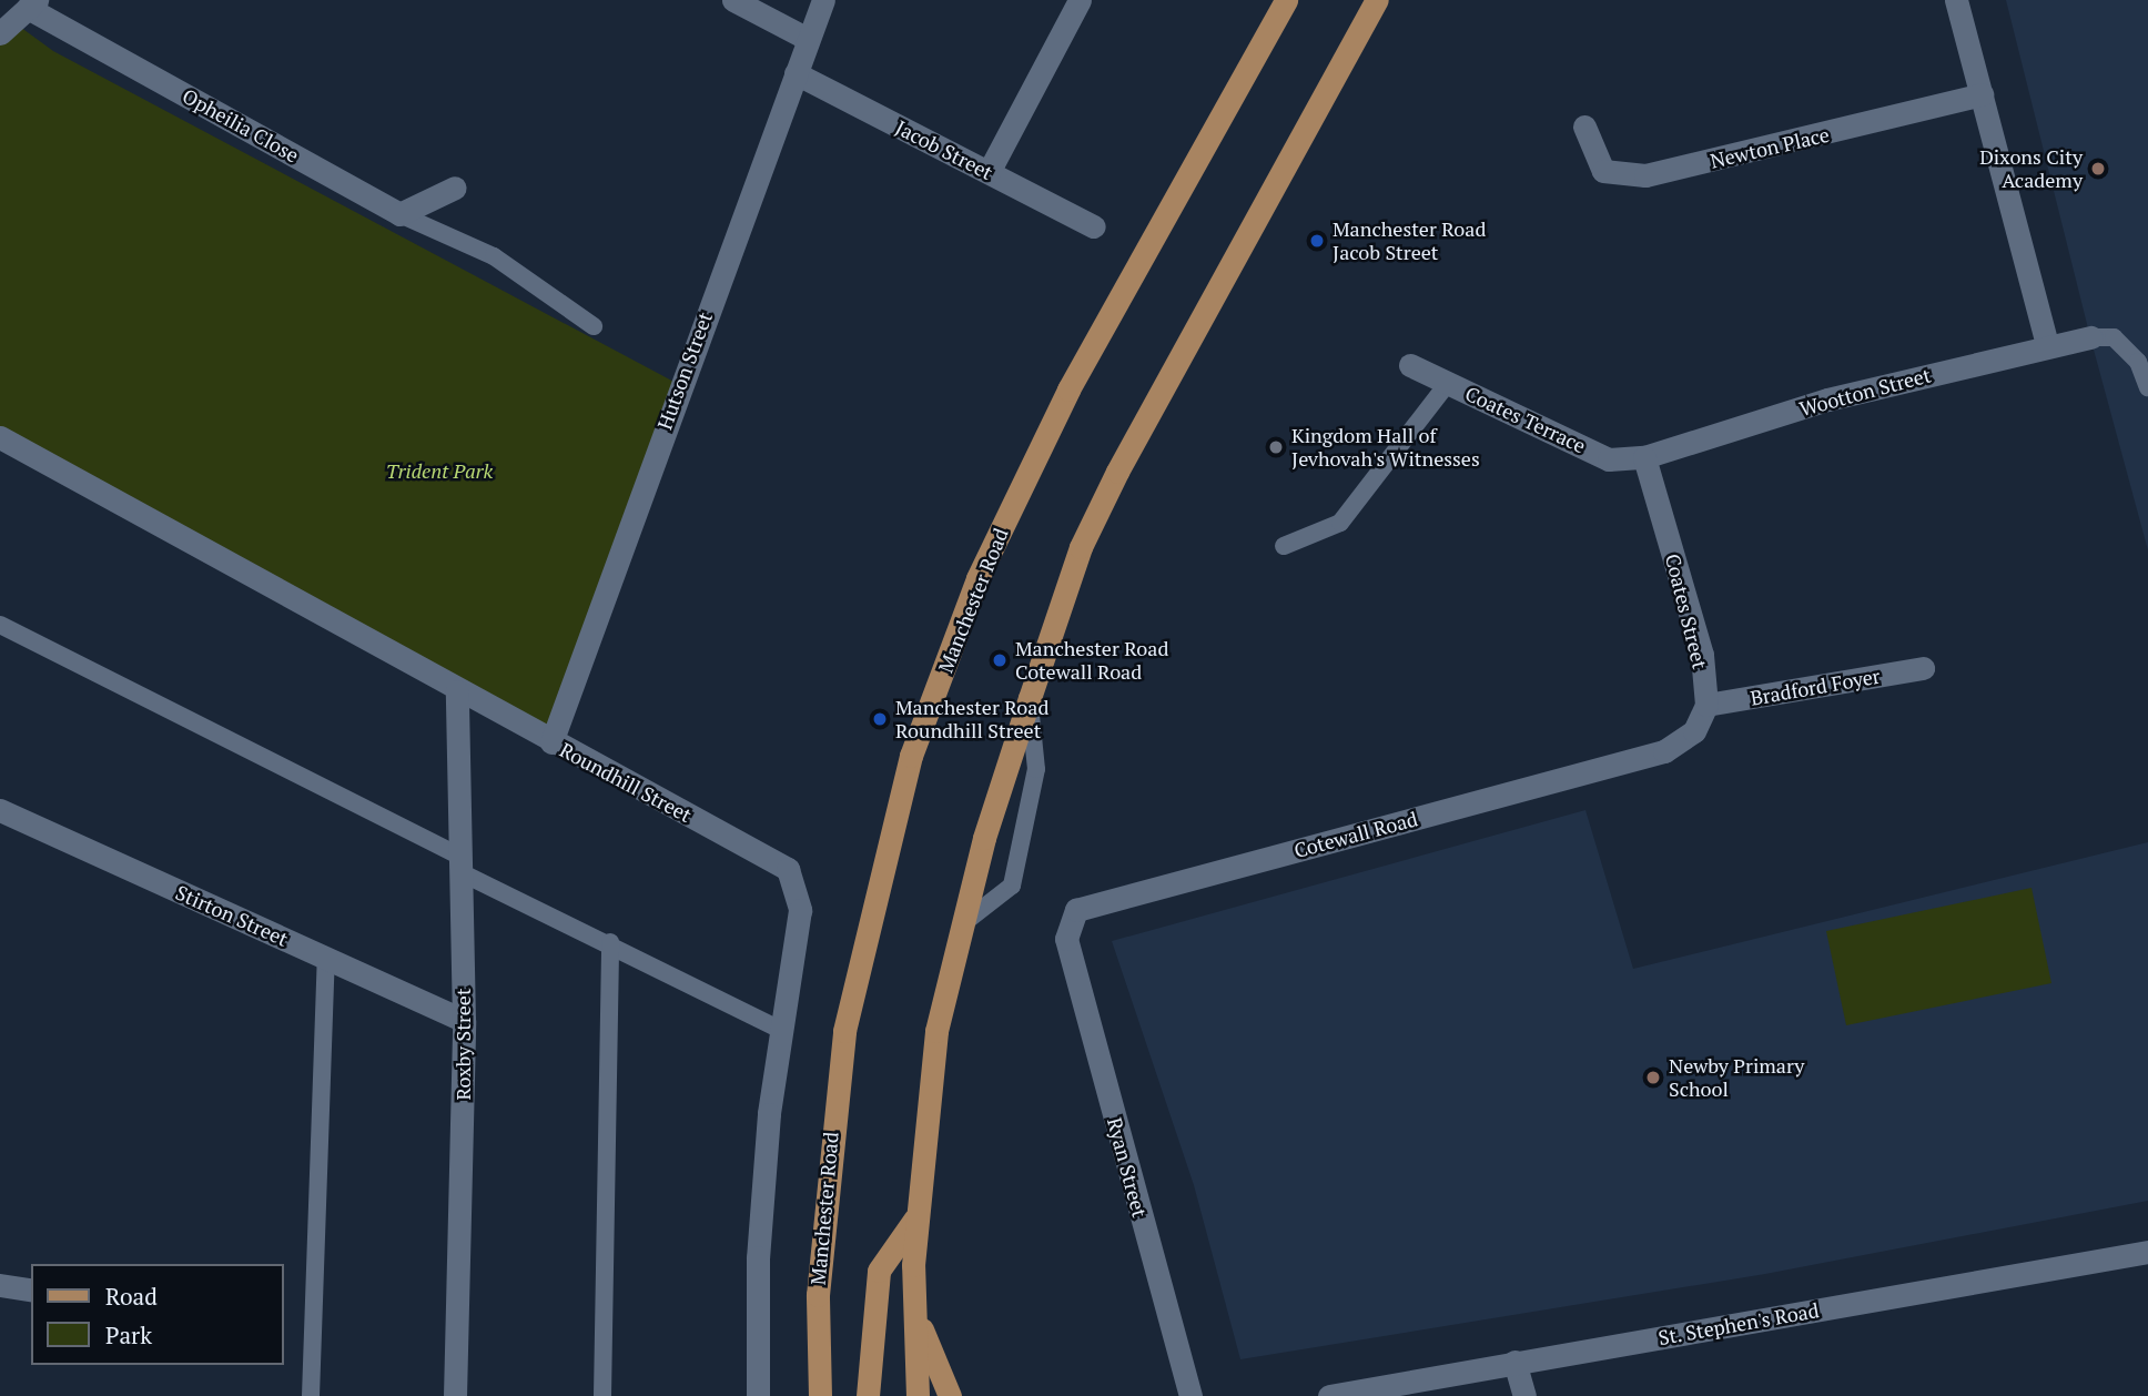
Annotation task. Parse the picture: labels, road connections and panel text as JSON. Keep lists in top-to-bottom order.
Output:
{
  "streets": {
    "main road": ["Manchester Road"],
    "street": [
      "Opheilia Close",
      "Newton Place",
      "Jacob Street",
      "Hutson Street",
      "Wootton Street",
      "Coates Terrace",
      "Coates Street",
      "Bradford Foyer",
      "Roundhill Street",
      "Cotewall Road",
      "Stirton Street",
      "Roxby Street",
      "Ryan Street",
      "St. Stephen's Road"
    ]
  },
  "crossings": [
    ["Jacob Street", "Hutson Street"],
    ["Hutson Street", "Roundhill Street"],
    ["Wootton Street", "Coates Terrace"],
    ["Wootton Street", "Coates Street"],
    ["Coates Terrace", "Coates Street"],
    ["Coates Street", "Bradford Foyer"],
    ["Coates Street", "Cotewall Road"],
    ["Bradford Foyer", "Cotewall Road"],
    ["Roundhill Street", "Roxby Street"],
    ["Cotewall Road", "Ryan Street"],
    ["Stirton Street", "Roxby Street"]
  ],
  "parks": ["Trident Park"],
  "places": [
    "Dixons City Academy",
    "Manchester Road Jacob Street",
    "Kingdom Hall of Jevhovah's Witnesses",
    "Manchester Road Cotewall Road",
    "Manchester Road Roundhill Street",
    "Newby Primary School"
  ],
  "legend": ["Road", "Park"]
}
